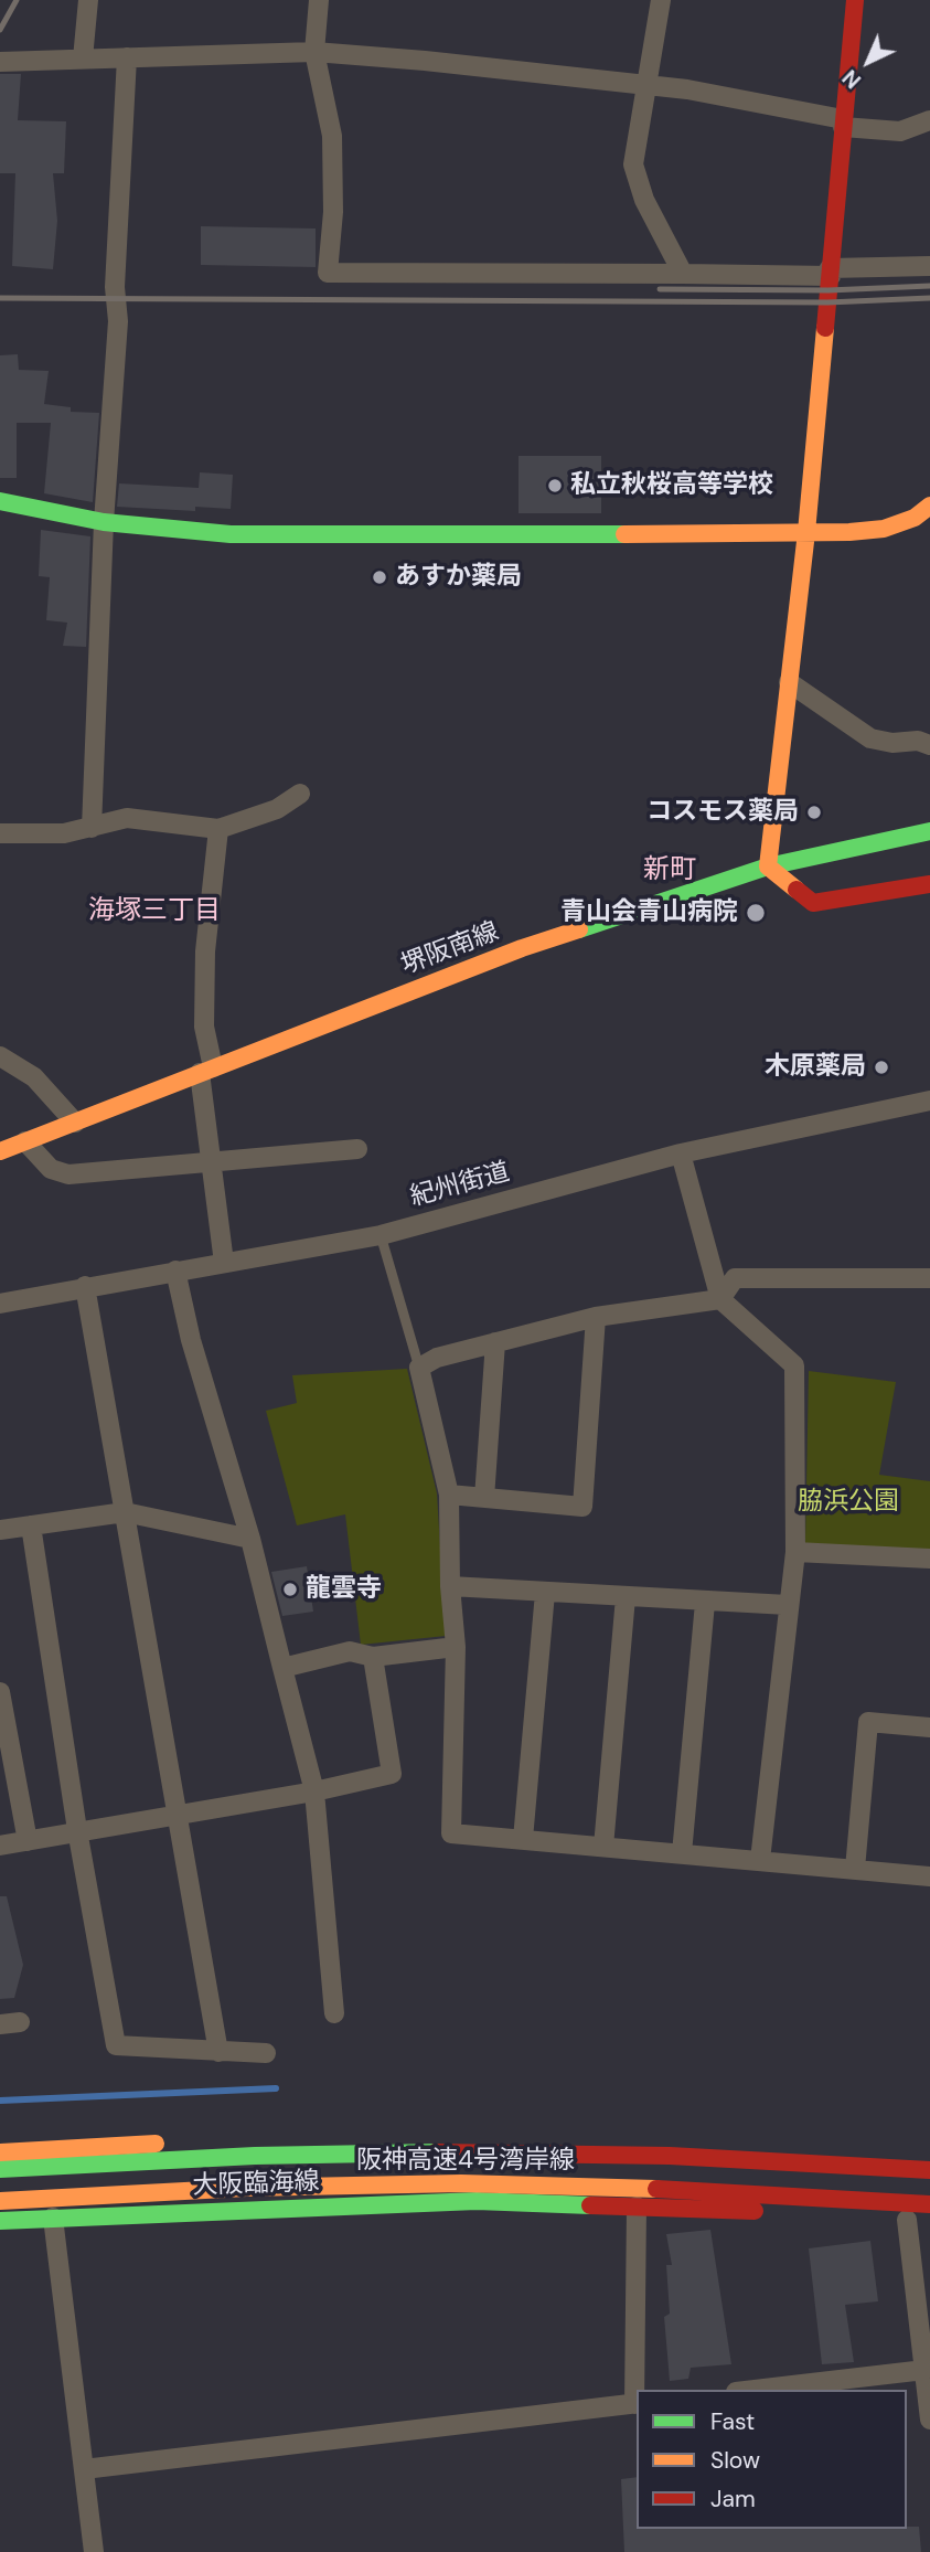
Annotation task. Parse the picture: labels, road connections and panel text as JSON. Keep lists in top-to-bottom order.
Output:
{
  "streets": {
    "main road": ["堺阪南線", "阪神高速4号湾岸線", "大阪臨海線"],
    "street": ["紀州街道"]
  },
  "districts": ["新町", "海塚三丁目"],
  "parks": ["脇浜公園"],
  "places": [
    "私立秋桜高等学校",
    "あすか薬局",
    "コスモス薬局",
    "青山会青山病院",
    "木原薬局",
    "龍雲寺"
  ],
  "legend": ["Fast", "Slow", "Jam"],
  "north": "bottom left"
}
